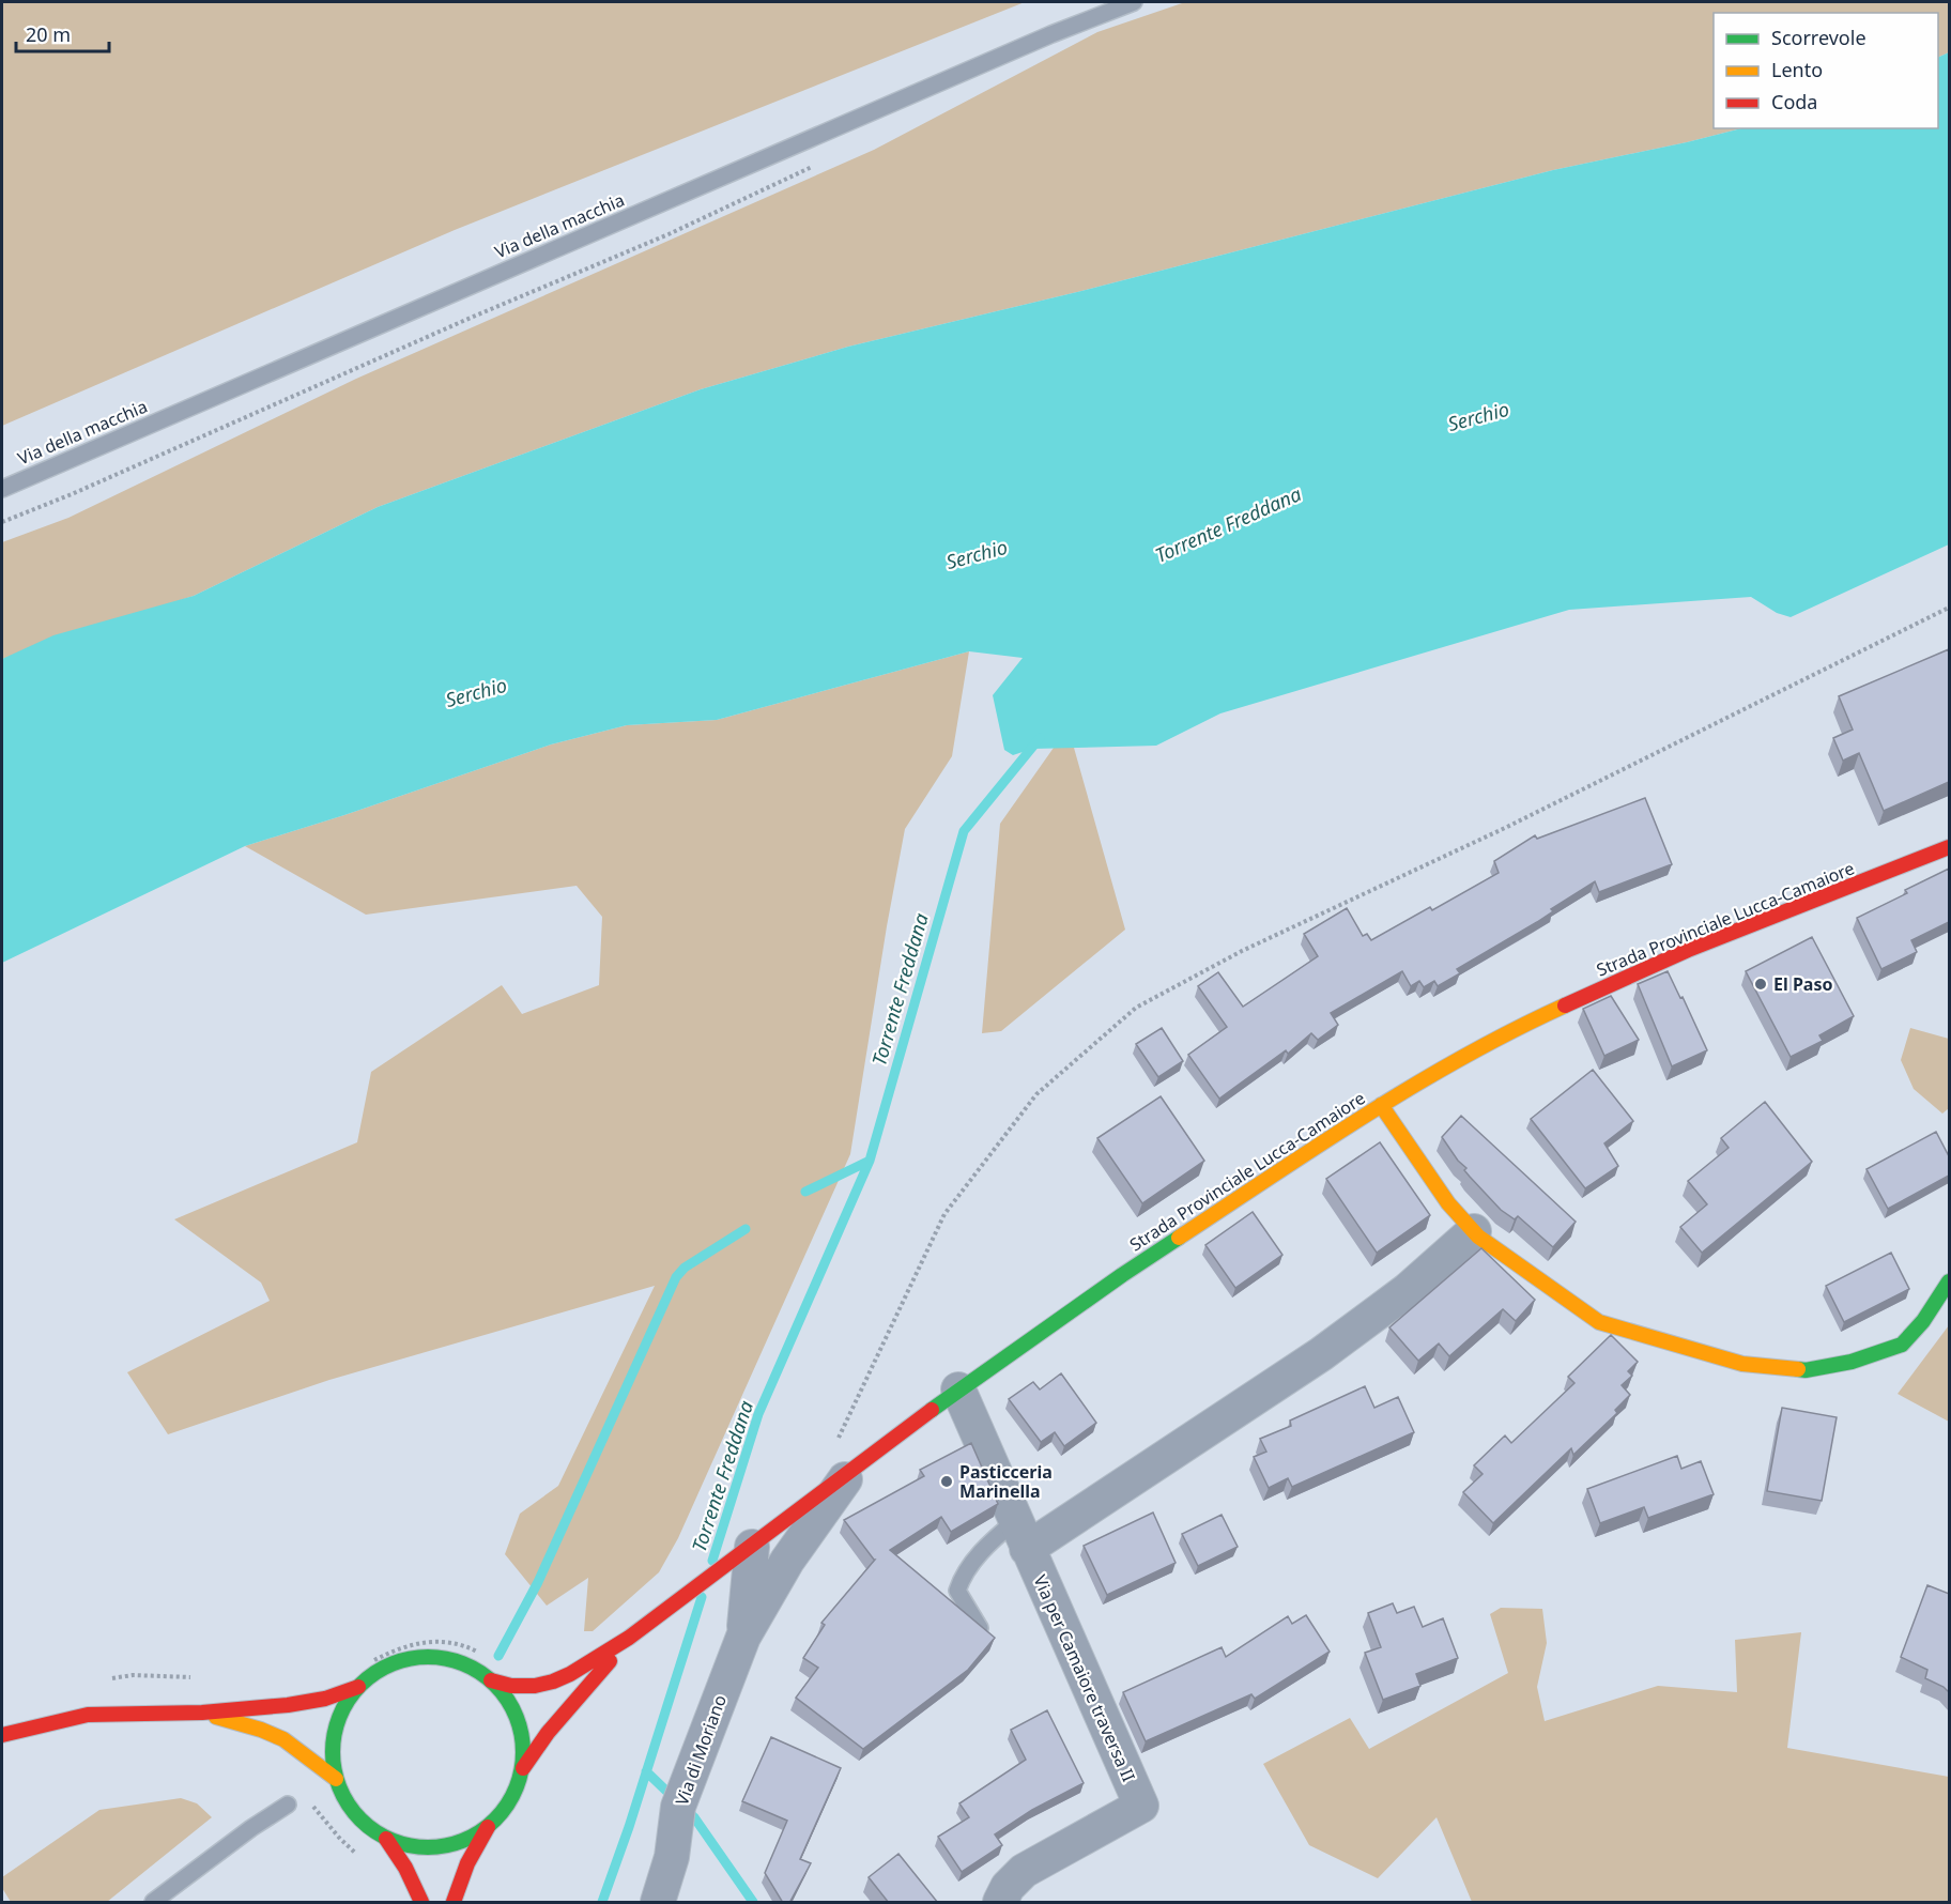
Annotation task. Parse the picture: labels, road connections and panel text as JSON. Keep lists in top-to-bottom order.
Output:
{
  "streets": {
    "main road": ["Strada Provinciale Lucca-Camaiore"],
    "street": ["Via per Camaiore traversa II", "Via di Moriano"],
    "lane": ["Via della macchia"]
  },
  "crossings": [
    ["Strada Provinciale Lucca-Camaiore", "Via per Camaiore traversa II"],
    ["Strada Provinciale Lucca-Camaiore", "Via di Moriano"]
  ],
  "water": ["Serchio", "Torrente Freddana"],
  "places": ["El Paso", "Pasticceria Marinella"],
  "legend": ["Scorrevole", "Lento", "Coda"],
  "scale_bar": "20 m"
}
